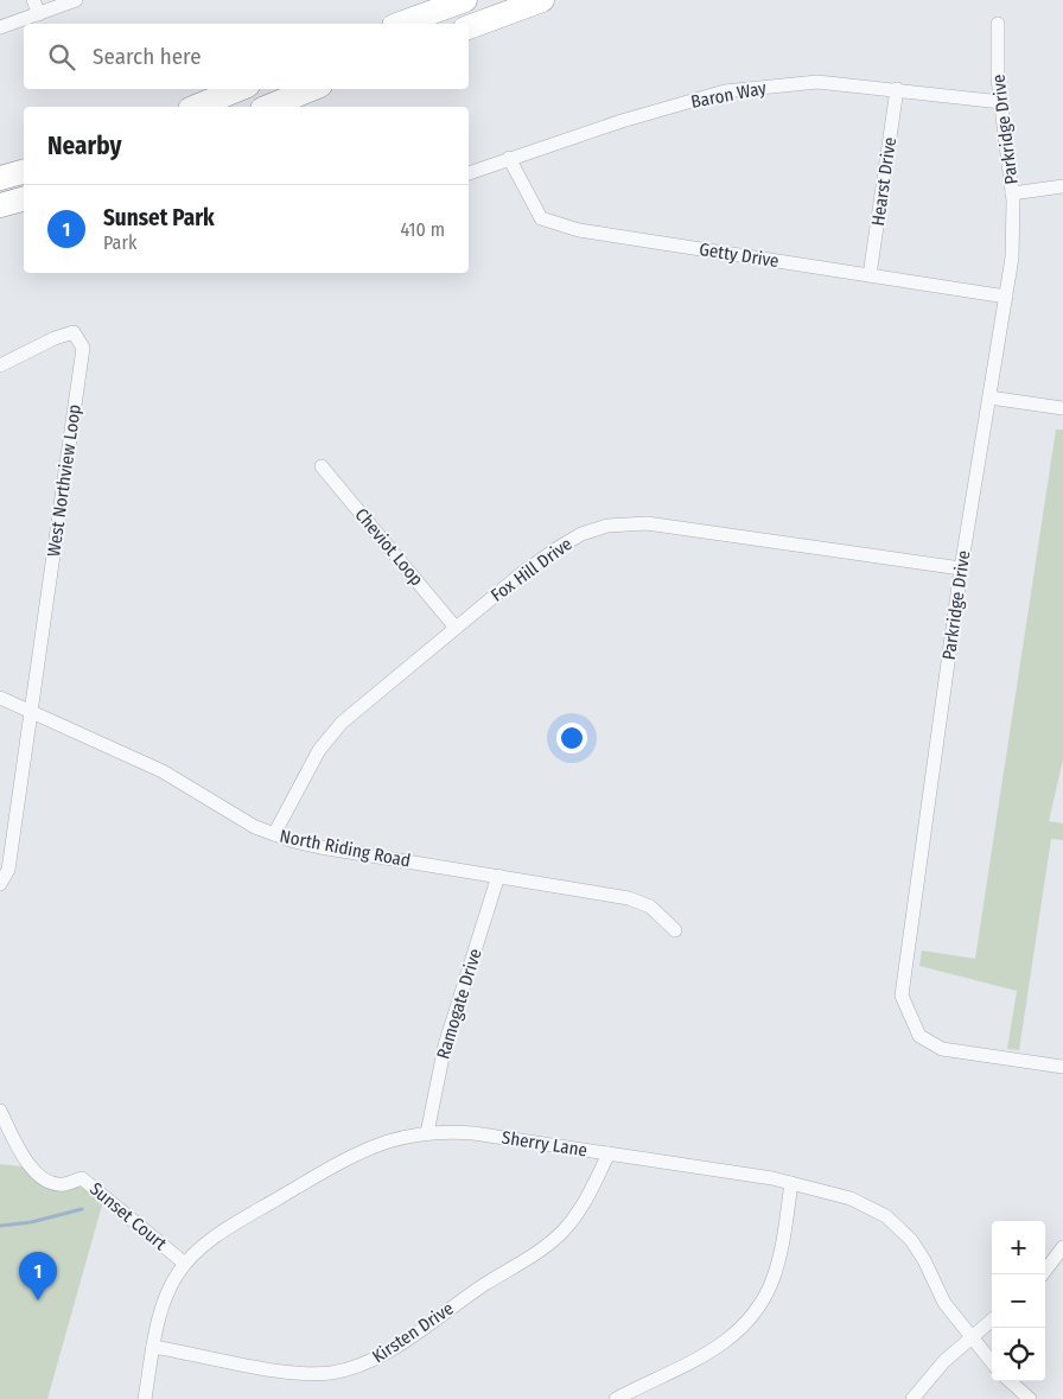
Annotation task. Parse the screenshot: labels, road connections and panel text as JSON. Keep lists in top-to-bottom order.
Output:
{
  "streets": {
    "street": [
      "Baron Way",
      "Parkridge Drive",
      "Hearst Drive",
      "Getty Drive",
      "West Northview Loop",
      "Cheviot Loop",
      "Fox Hill Drive",
      "North Riding Road",
      "Ramogate Drive",
      "Sherry Lane",
      "Sunset Court",
      "Kirsten Drive"
    ]
  },
  "crossings": [
    ["Baron Way", "Parkridge Drive"],
    ["Baron Way", "Hearst Drive"],
    ["Baron Way", "Getty Drive"],
    ["Parkridge Drive", "Getty Drive"],
    ["Parkridge Drive", "Fox Hill Drive"],
    ["Hearst Drive", "Getty Drive"],
    ["West Northview Loop", "North Riding Road"],
    ["Cheviot Loop", "Fox Hill Drive"],
    ["Fox Hill Drive", "North Riding Road"],
    ["North Riding Road", "Ramogate Drive"],
    ["Ramogate Drive", "Sherry Lane"],
    ["Sherry Lane", "Sunset Court"],
    ["Sherry Lane", "Kirsten Drive"]
  ],
  "page": {
    "search": "Search here",
    "heading": "Nearby",
    "list": [
      {
        "mark": "1",
        "name": "Sunset Park",
        "note": "Park",
        "value": "410 m"
      }
    ],
    "map_buttons": ["+", "−"],
    "pins": "1"
  }
}
